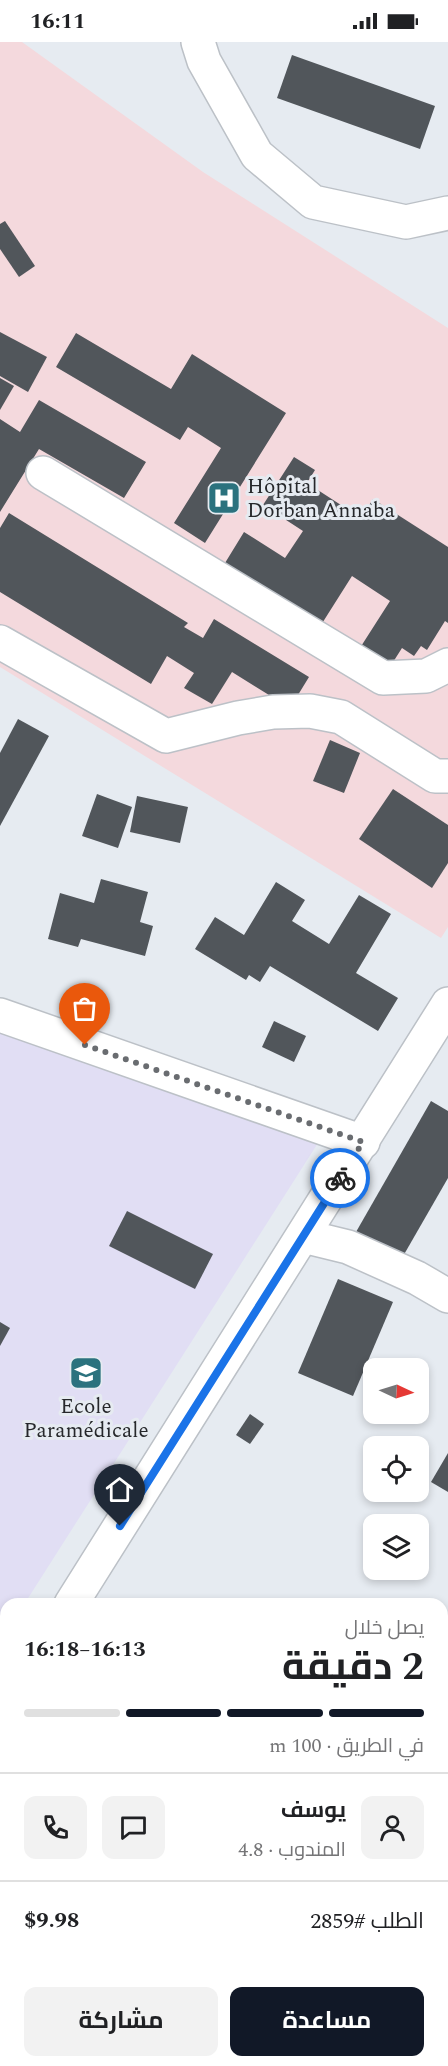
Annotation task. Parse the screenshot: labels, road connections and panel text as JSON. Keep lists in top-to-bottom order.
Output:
{
  "places": {
    "hospital": ["Hôpital Dorban Annaba"],
    "school or university": ["Ecole Paramédicale"]
  },
  "north": "right",
  "page": {
    "status": "16:11",
    "heading": ["2 دقيقة", "يصل خلال", "16:13–16:18"],
    "panel": [
      "يوسف",
      "المندوب · 4.8",
      "الطلب #2859",
      "$9.98"
    ],
    "bar": "في الطريق · 100 m",
    "buttons": ["مساعدة", "مشاركة"]
  }
}
